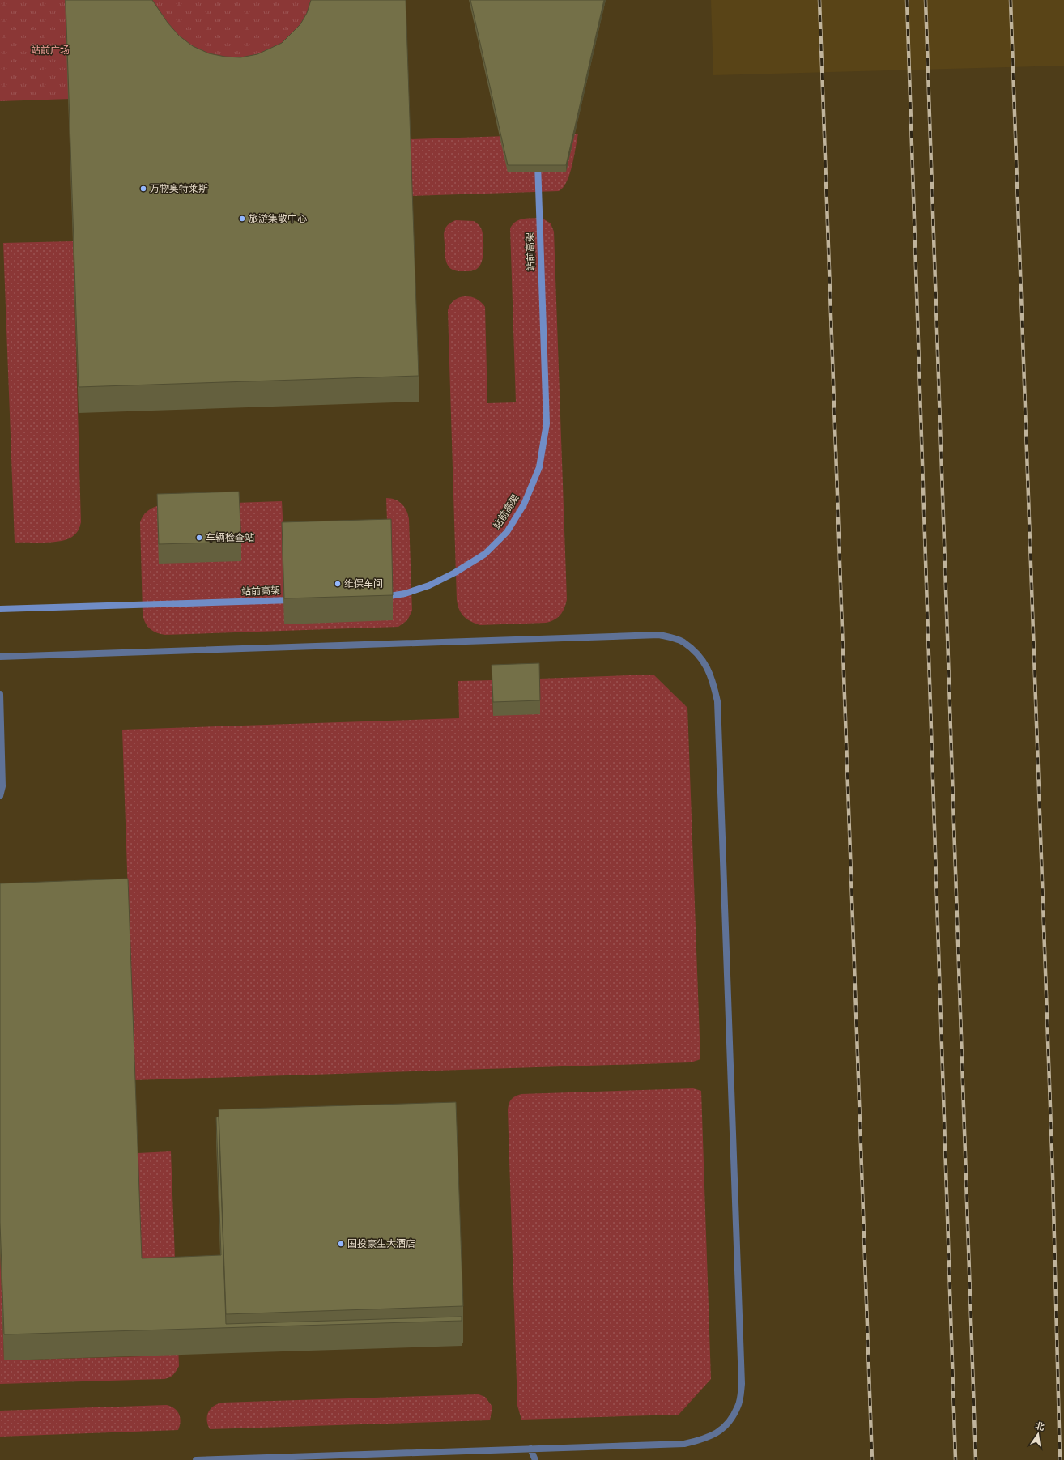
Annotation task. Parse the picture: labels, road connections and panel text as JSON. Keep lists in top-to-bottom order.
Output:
{
  "streets": {
    "main road": ["站前高架"]
  },
  "parks": ["站前广场"],
  "places": [
    "万物奥特莱斯",
    "旅游集散中心",
    "车辆检查站",
    "维保车间",
    "国投豪生大酒店"
  ],
  "north": "top"
}
